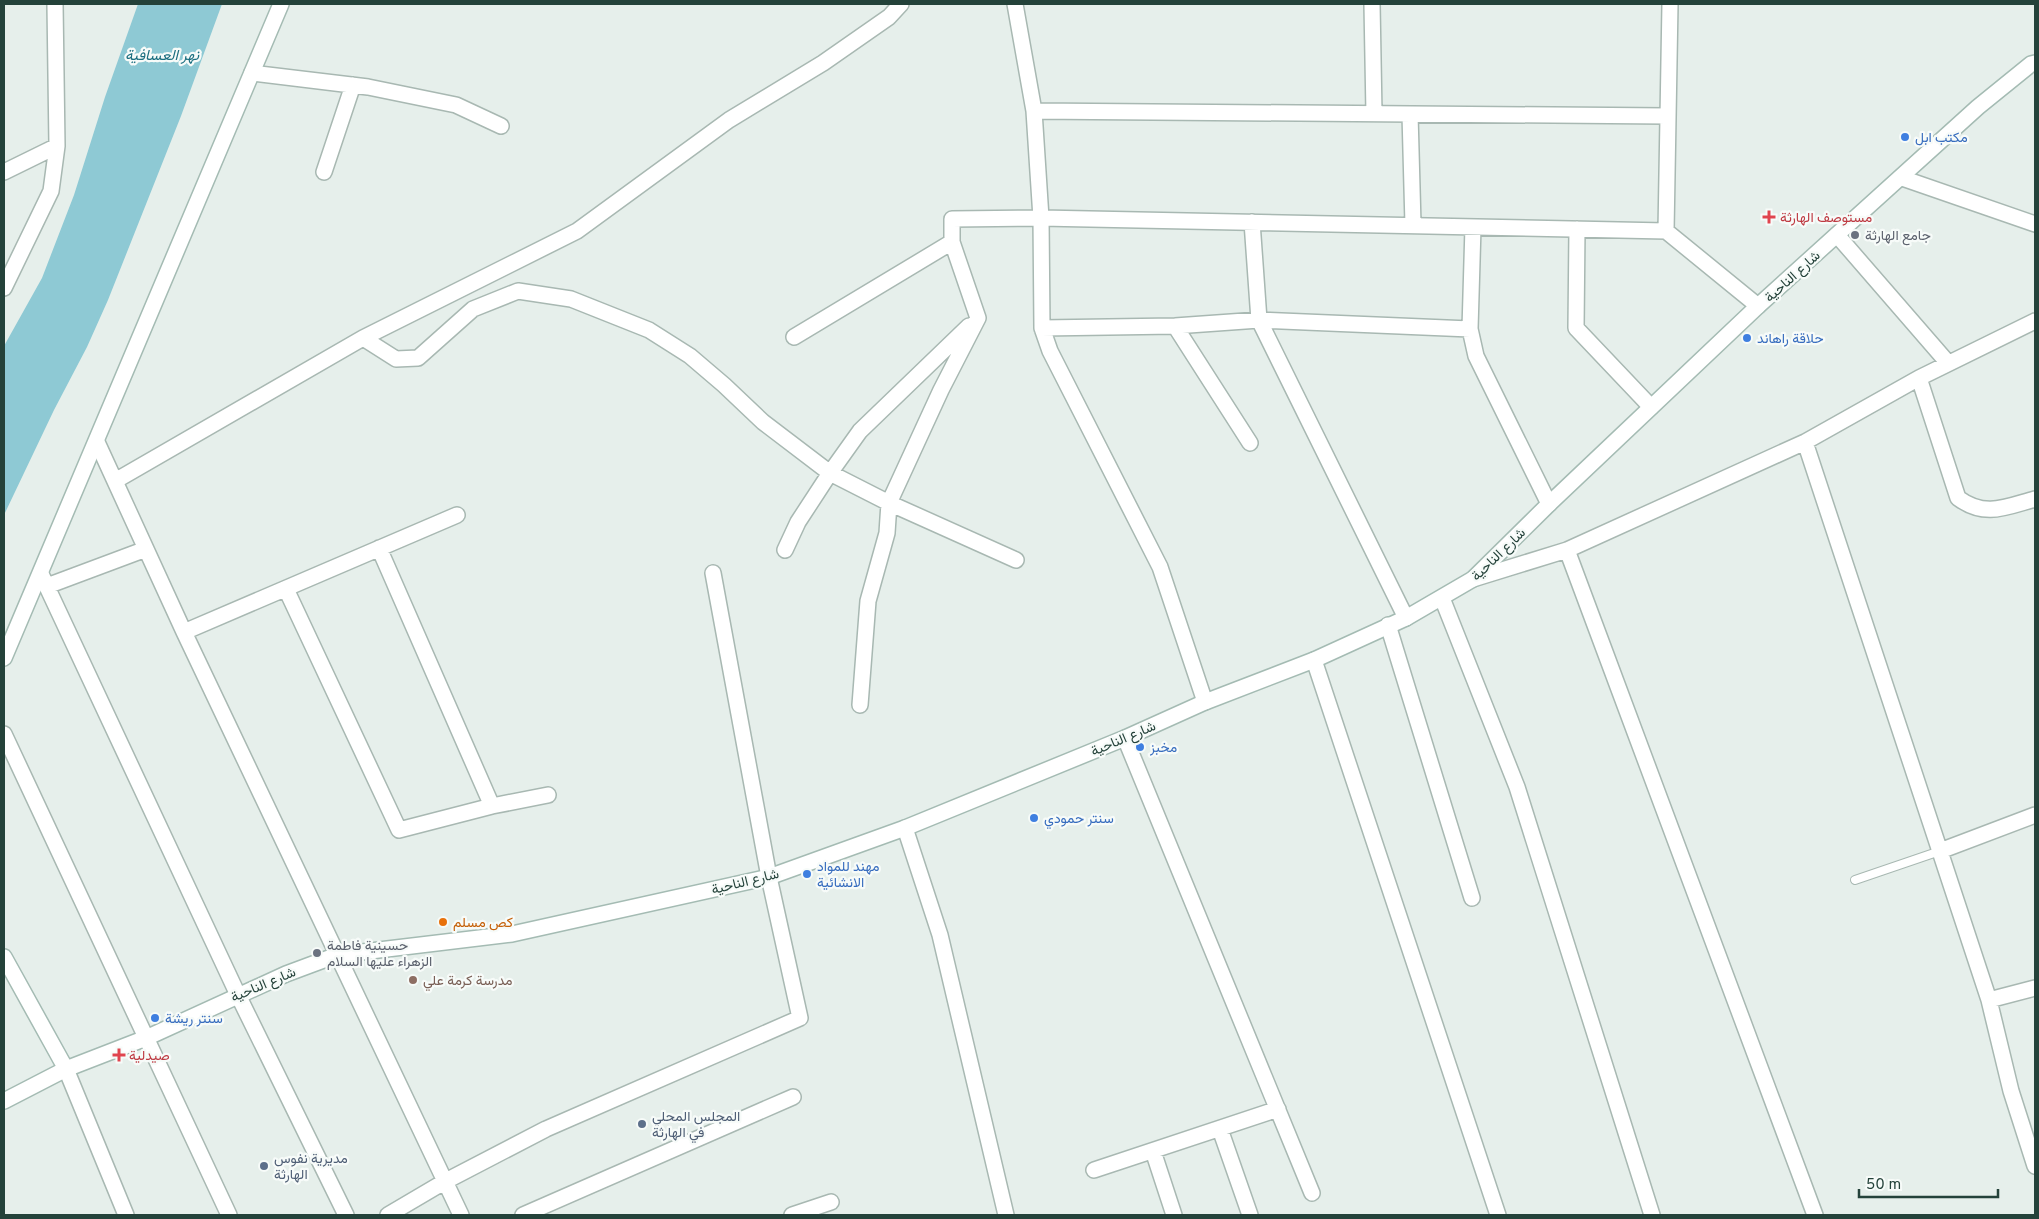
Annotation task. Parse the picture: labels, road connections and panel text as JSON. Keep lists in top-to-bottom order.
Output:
{
  "streets": {
    "street": ["شارع الناحية"]
  },
  "water": ["نهر العسافية"],
  "places": {
    "other": [
      "مكتب ابل",
      "جامع الهارثة",
      "حلاقة راهاند",
      "مخبز",
      "سنتر حمودي",
      "مهند للمواد الانشائية",
      "كص مسلم",
      "حسينية فاطمة الزهراء عليها السلام",
      "مدرسة كرمة علي",
      "سنتر ريشة",
      "المجلس المحلي في الهارثة",
      "مديرية نفوس الهارثة"
    ],
    "health": ["مستوصف الهارثة", "صيدلية"]
  },
  "scale_bar": "50 m"
}
